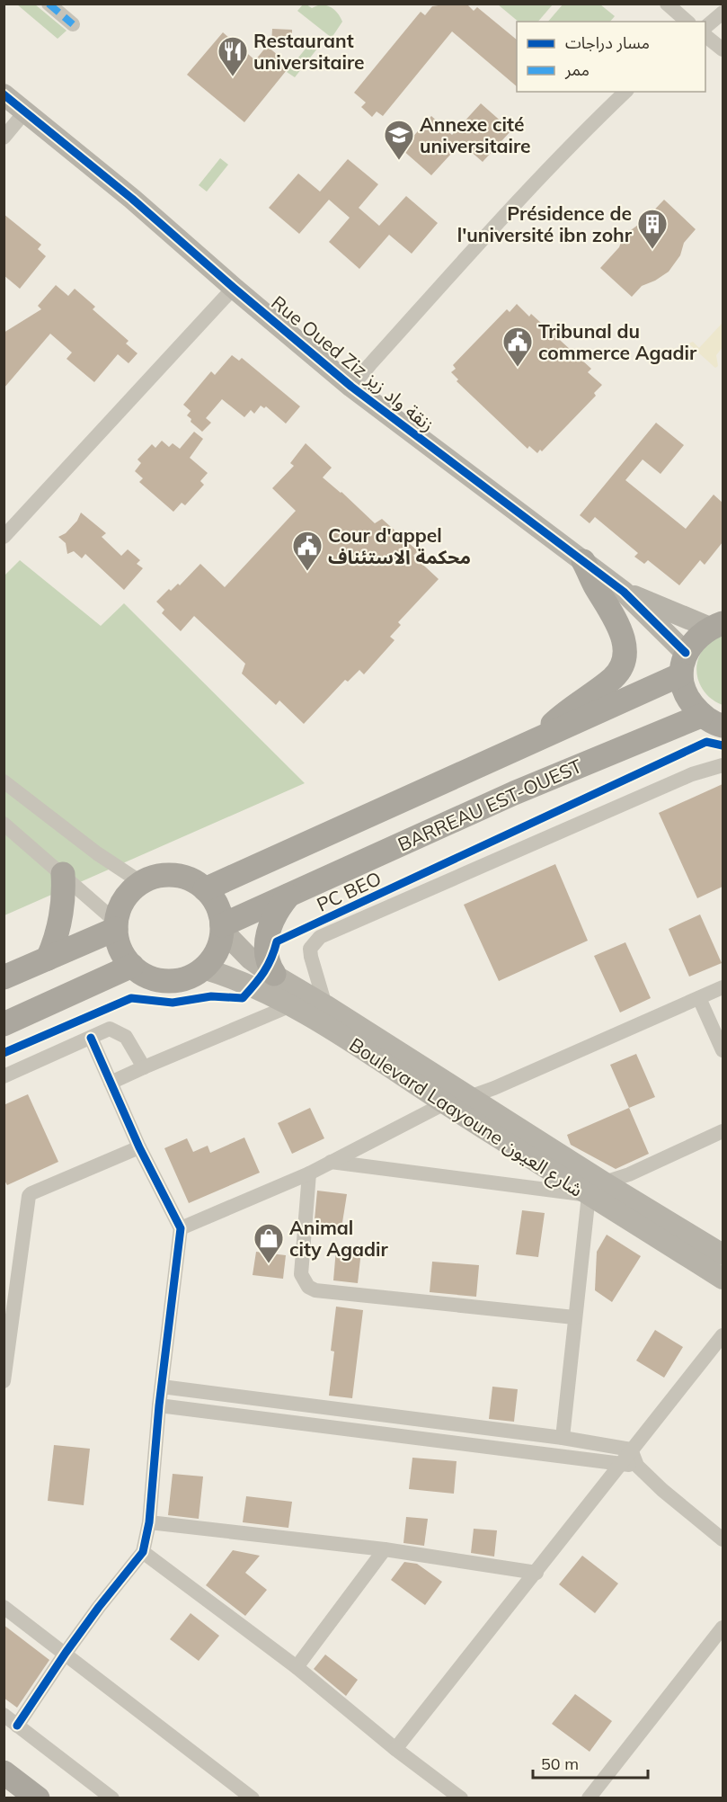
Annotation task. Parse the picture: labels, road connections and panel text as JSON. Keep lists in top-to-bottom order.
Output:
{
  "streets": {
    "main road": ["BARREAU EST-OUEST"],
    "street": ["Rue Oued Ziz زنقة واد زيز", "Boulevard Laayoune شارع العيون"],
    "cycle path": ["PC BEO"]
  },
  "crossings": [
    ["Rue Oued Ziz زنقة واد زيز", "BARREAU EST-OUEST"],
    ["BARREAU EST-OUEST", "Boulevard Laayoune شارع العيون"]
  ],
  "places": {
    "restaurant": ["Restaurant universitaire"],
    "school or university": ["Annexe cité universitaire"],
    "building": ["Présidence de l'université ibn zohr"],
    "public building": ["Tribunal du commerce Agadir", "Cour d'appel محكمة الاستئناف"],
    "shop": ["Animal city Agadir"]
  },
  "legend": ["مسار دراجات", "ممر"],
  "scale_bar": "50 m"
}
